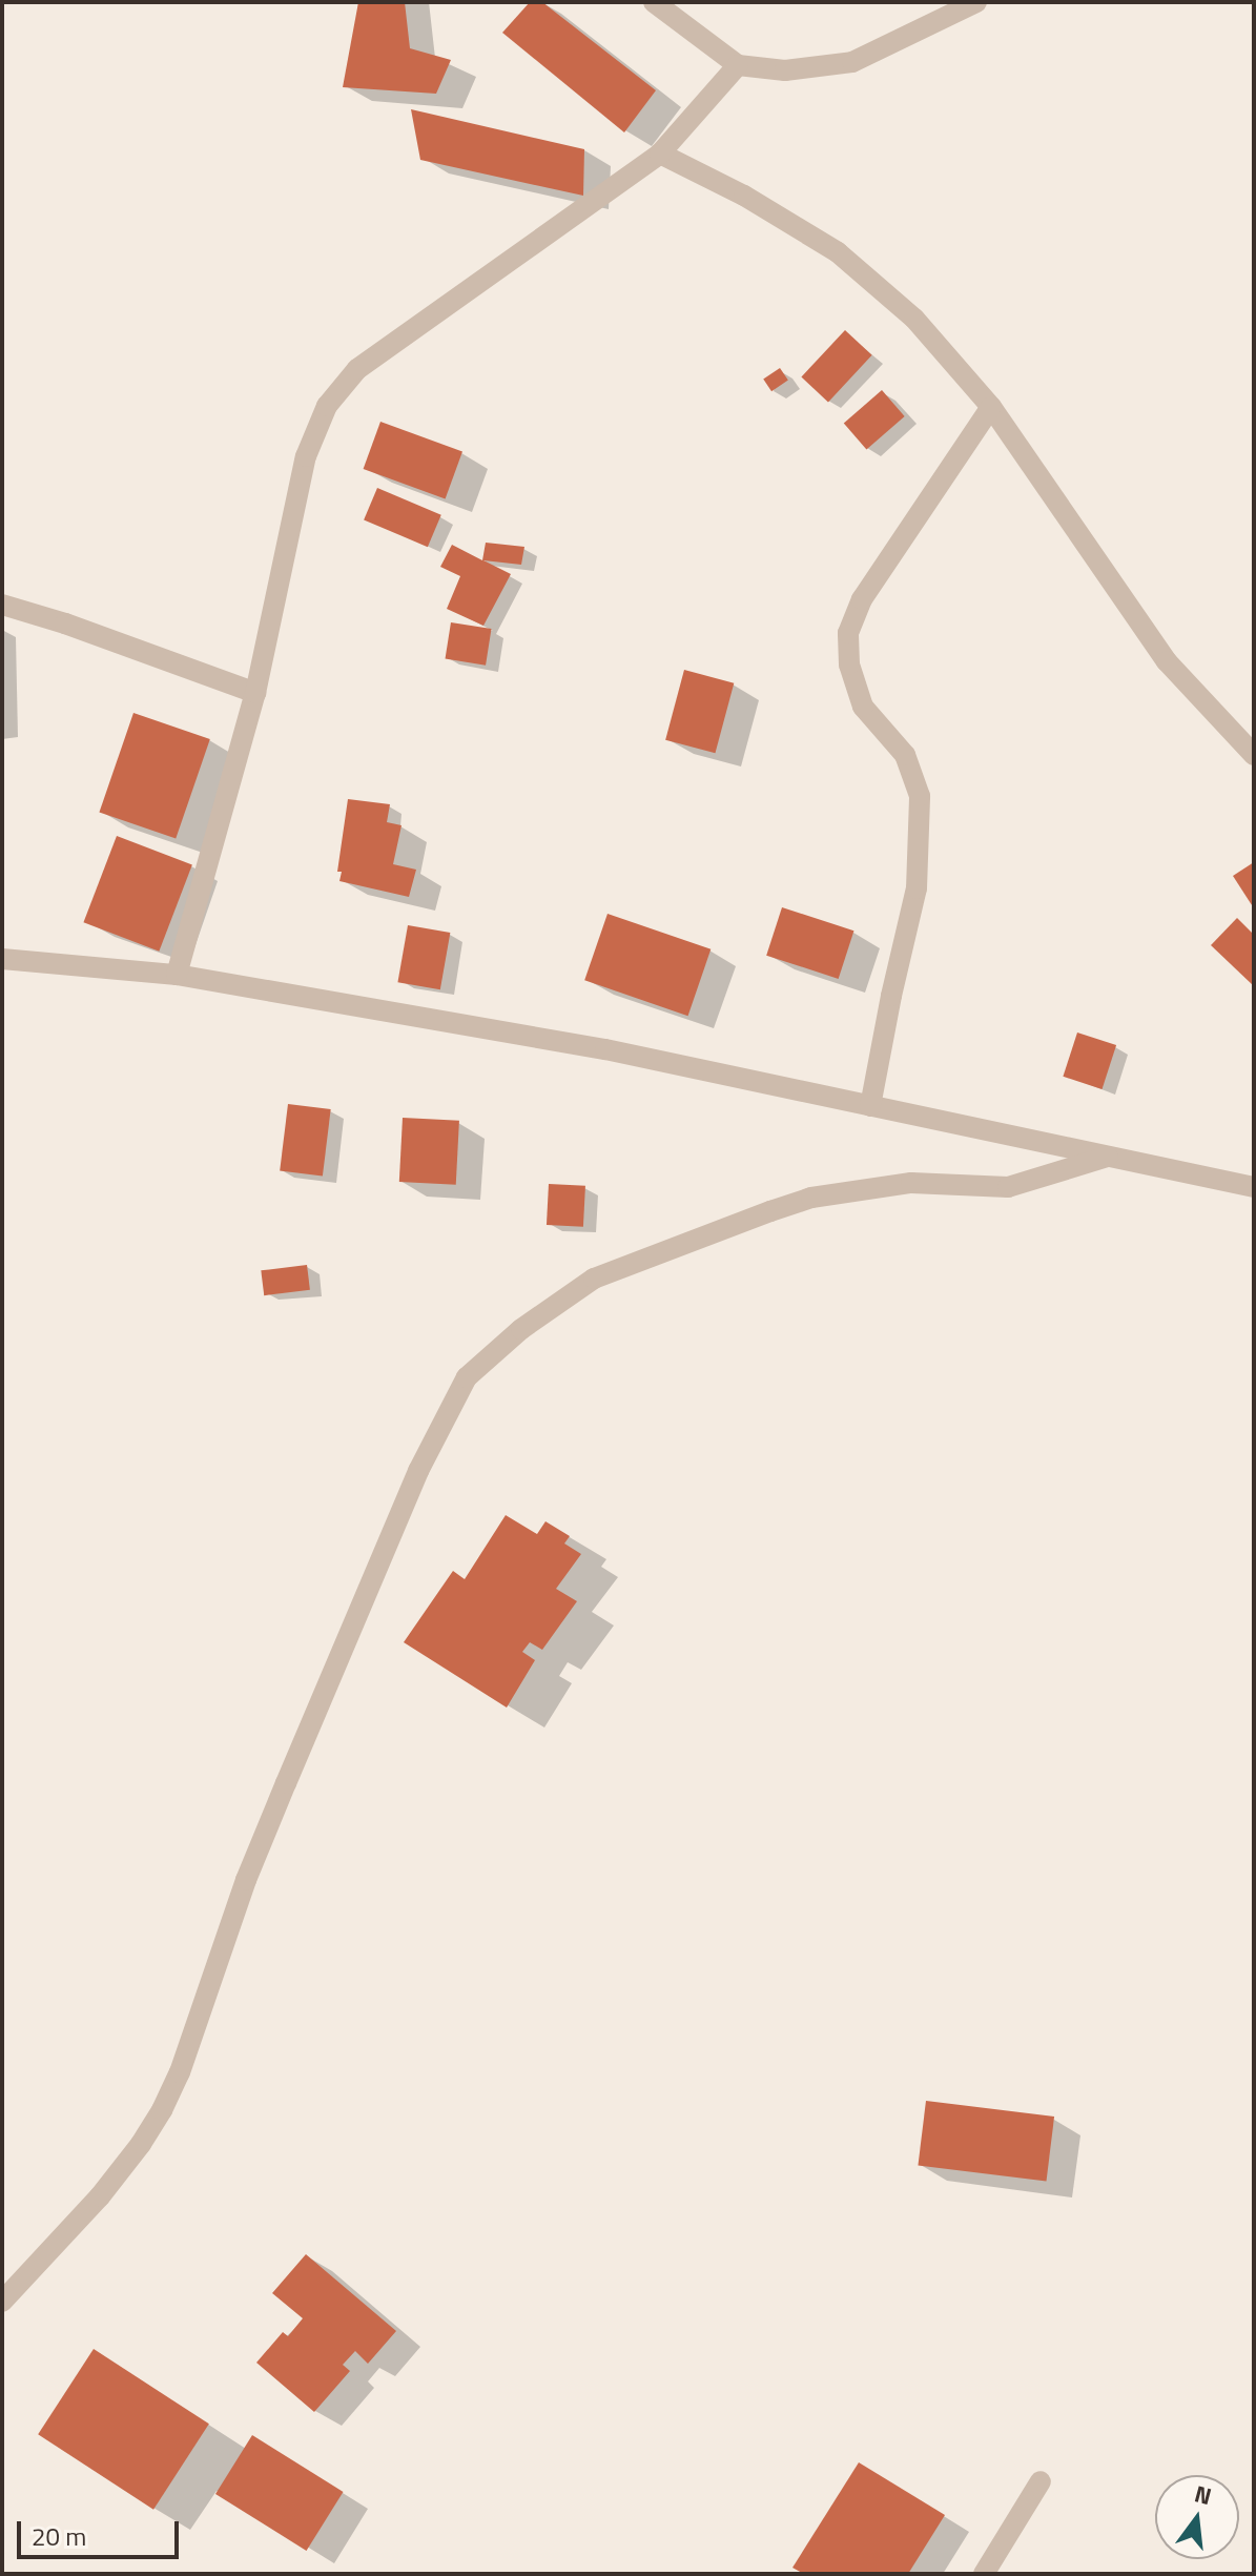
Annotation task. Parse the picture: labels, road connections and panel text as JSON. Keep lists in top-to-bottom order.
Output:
{
  "scale_bar": "20 m",
  "north": "top"
}
